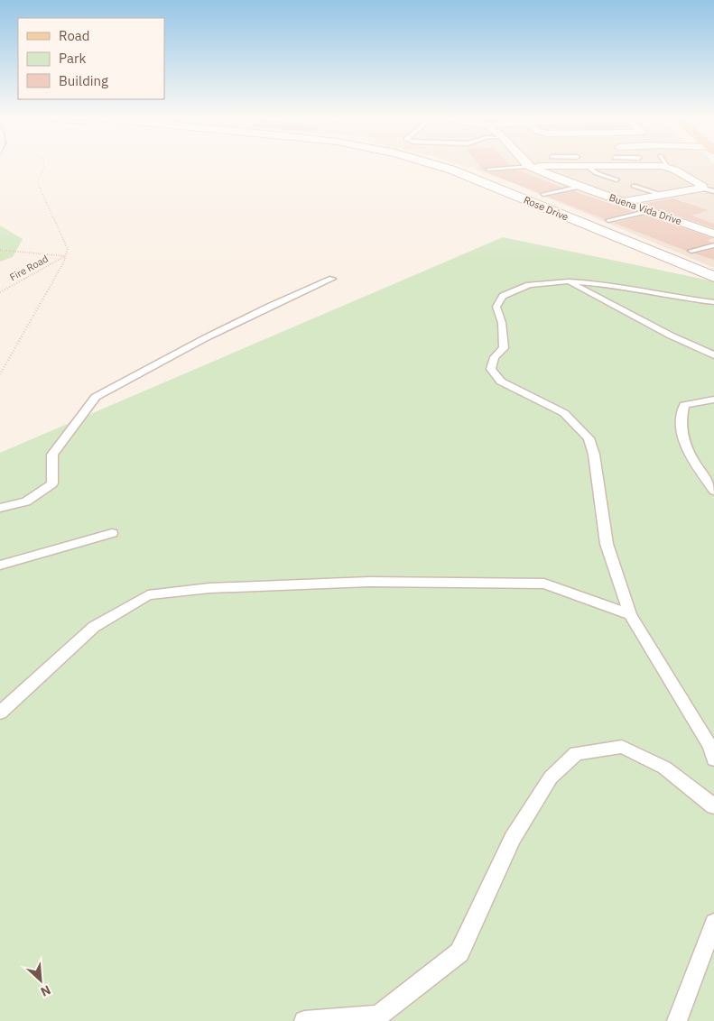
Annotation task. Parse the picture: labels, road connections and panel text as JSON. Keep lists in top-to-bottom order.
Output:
{
  "streets": {
    "street": ["Rose Drive", "Buena Vida Drive"],
    "path": ["Fire Road"]
  },
  "legend": ["Road", "Park", "Building"],
  "north": "bottom right"
}
